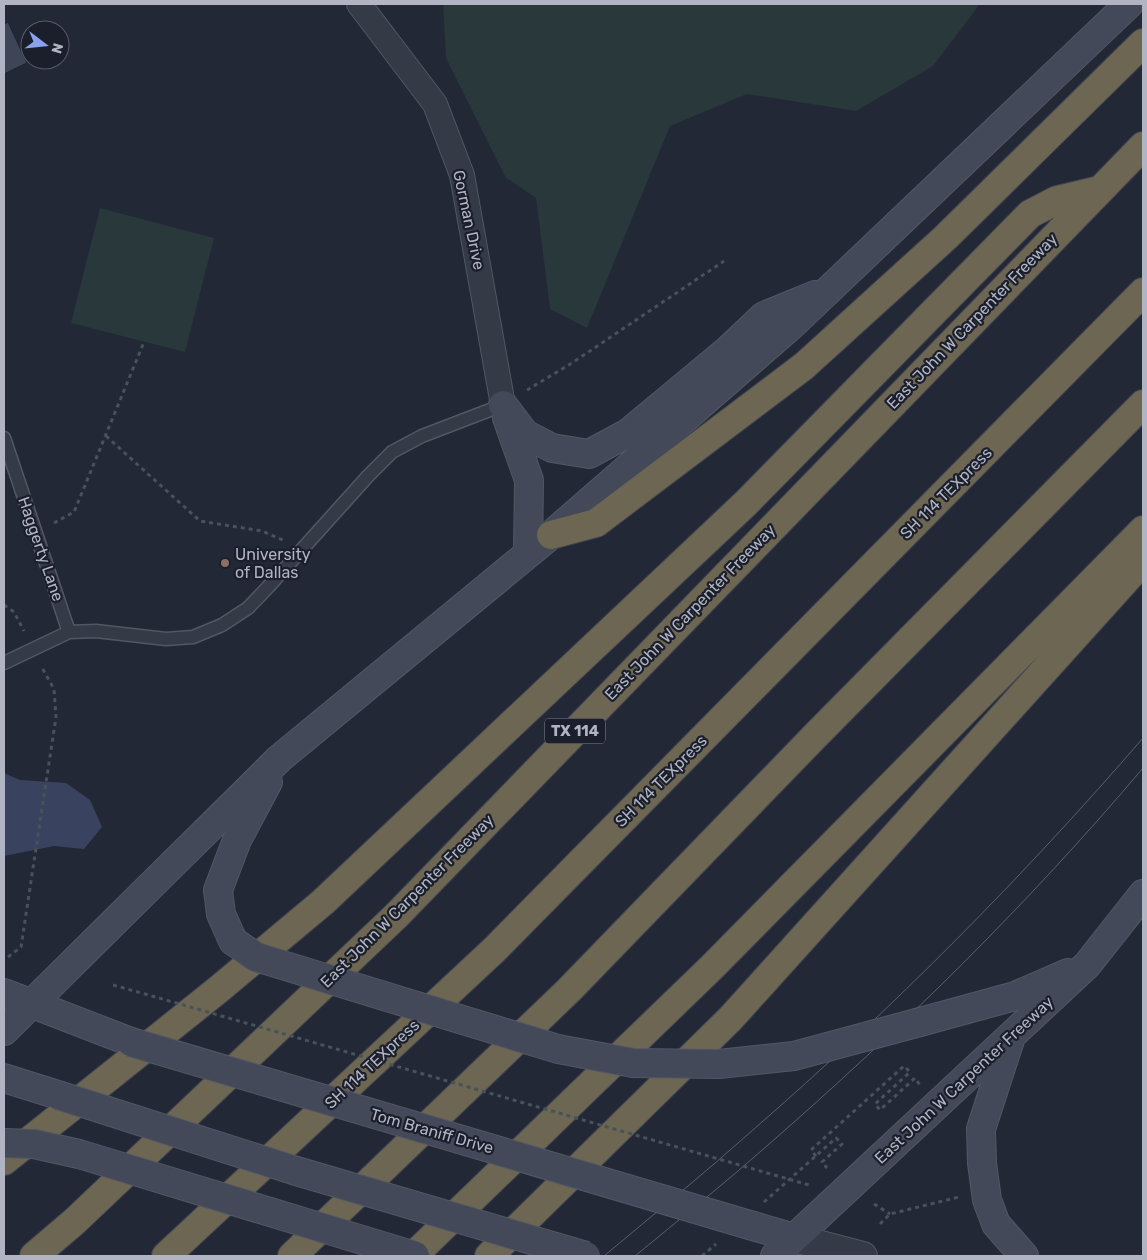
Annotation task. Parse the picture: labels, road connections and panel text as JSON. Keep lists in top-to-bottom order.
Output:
{
  "streets": {
    "highway": ["East John W Carpenter Freeway", "SH 114 TEXpress", "TX 114"],
    "main road": ["Tom Braniff Drive"],
    "street": ["Gorman Drive"],
    "lane": ["Haggerty Lane"]
  },
  "crossings": [
    ["East John W Carpenter Freeway", "Tom Braniff Drive"]
  ],
  "places": ["University of Dallas"],
  "north": "right"
}
